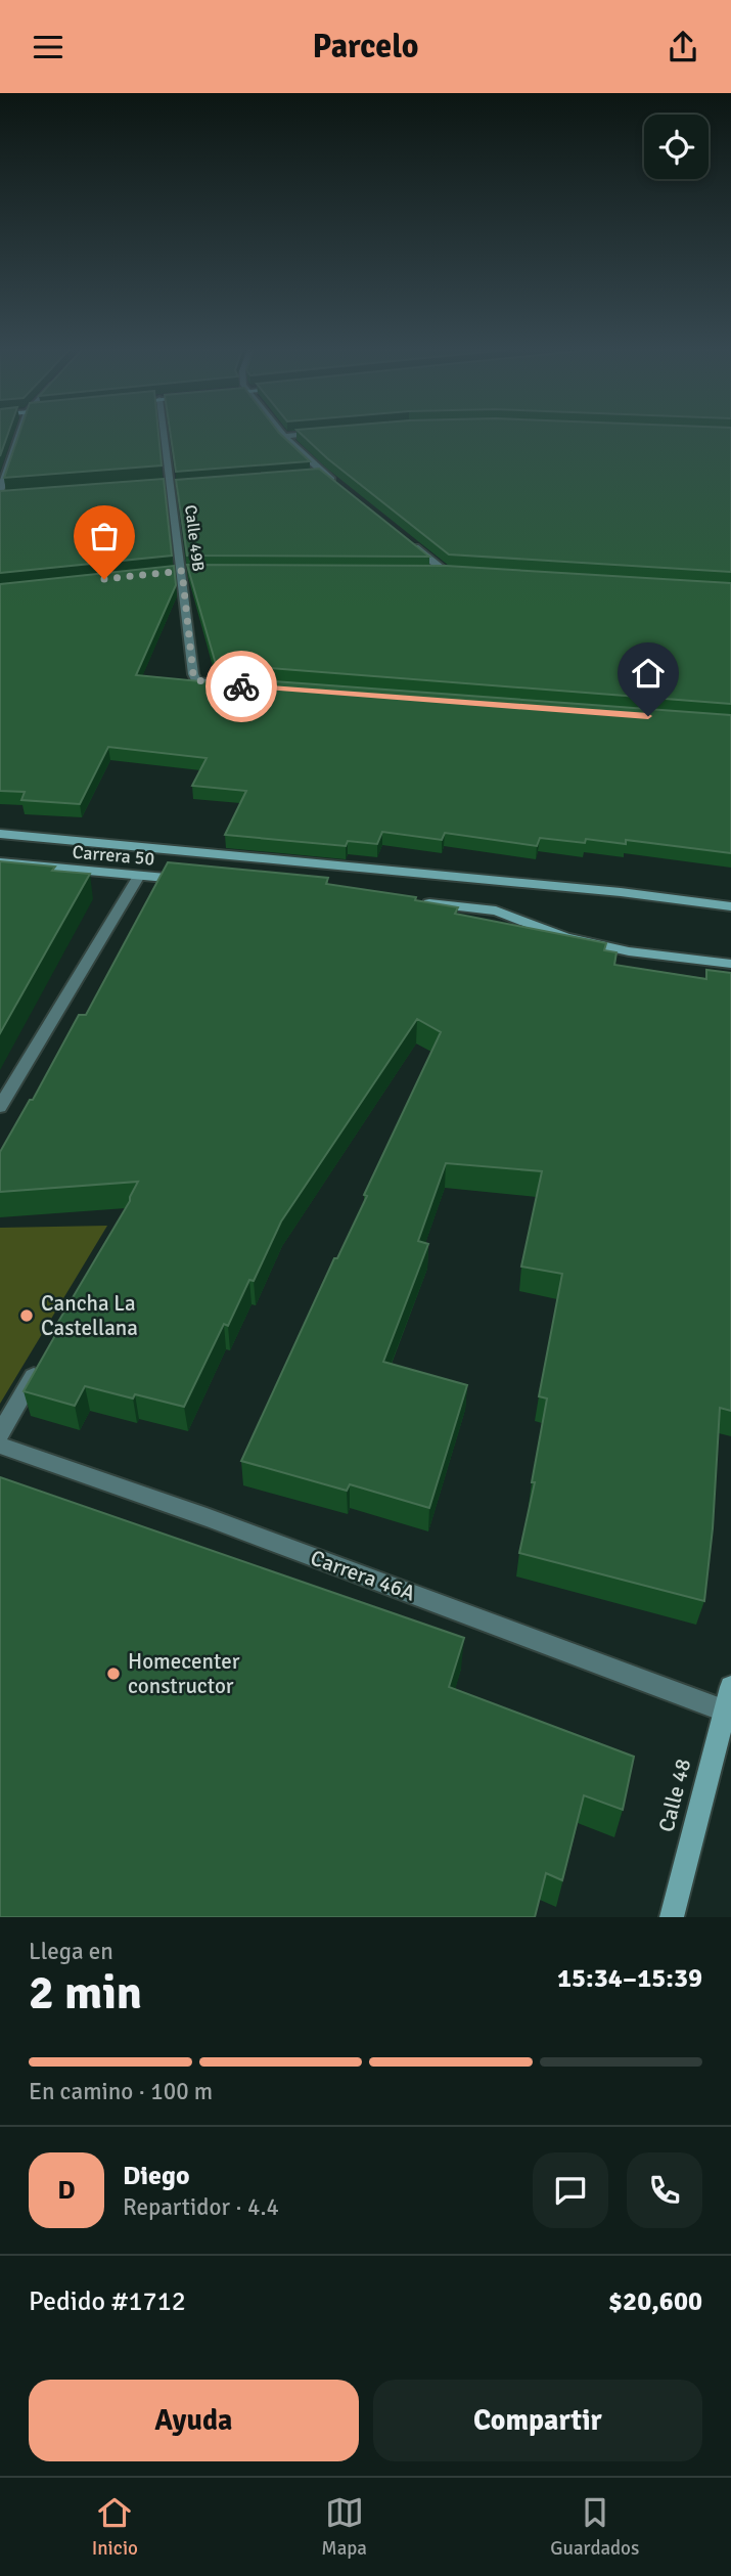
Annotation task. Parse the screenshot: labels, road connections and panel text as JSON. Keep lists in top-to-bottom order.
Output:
{
  "streets": {
    "street": [
      "Calle 49B",
      "Carrera 50",
      "Carrera 46A",
      "Calle 48"
    ]
  },
  "crossings": [
    ["Carrera 46A", "Calle 48"]
  ],
  "places": ["Cancha La Castellana", "Homecenter constructor"],
  "page": {
    "header": "Parcelo",
    "heading": ["2 min", "Llega en", "15:34–15:39"],
    "panel": [
      "Diego",
      "Repartidor · 4.4",
      "Pedido #1712",
      "$20,600"
    ],
    "bar": "En camino · 100 m",
    "round": "D",
    "buttons": ["Ayuda", "Compartir"],
    "tabs": ["Inicio", "Mapa", "Guardados"]
  }
}
